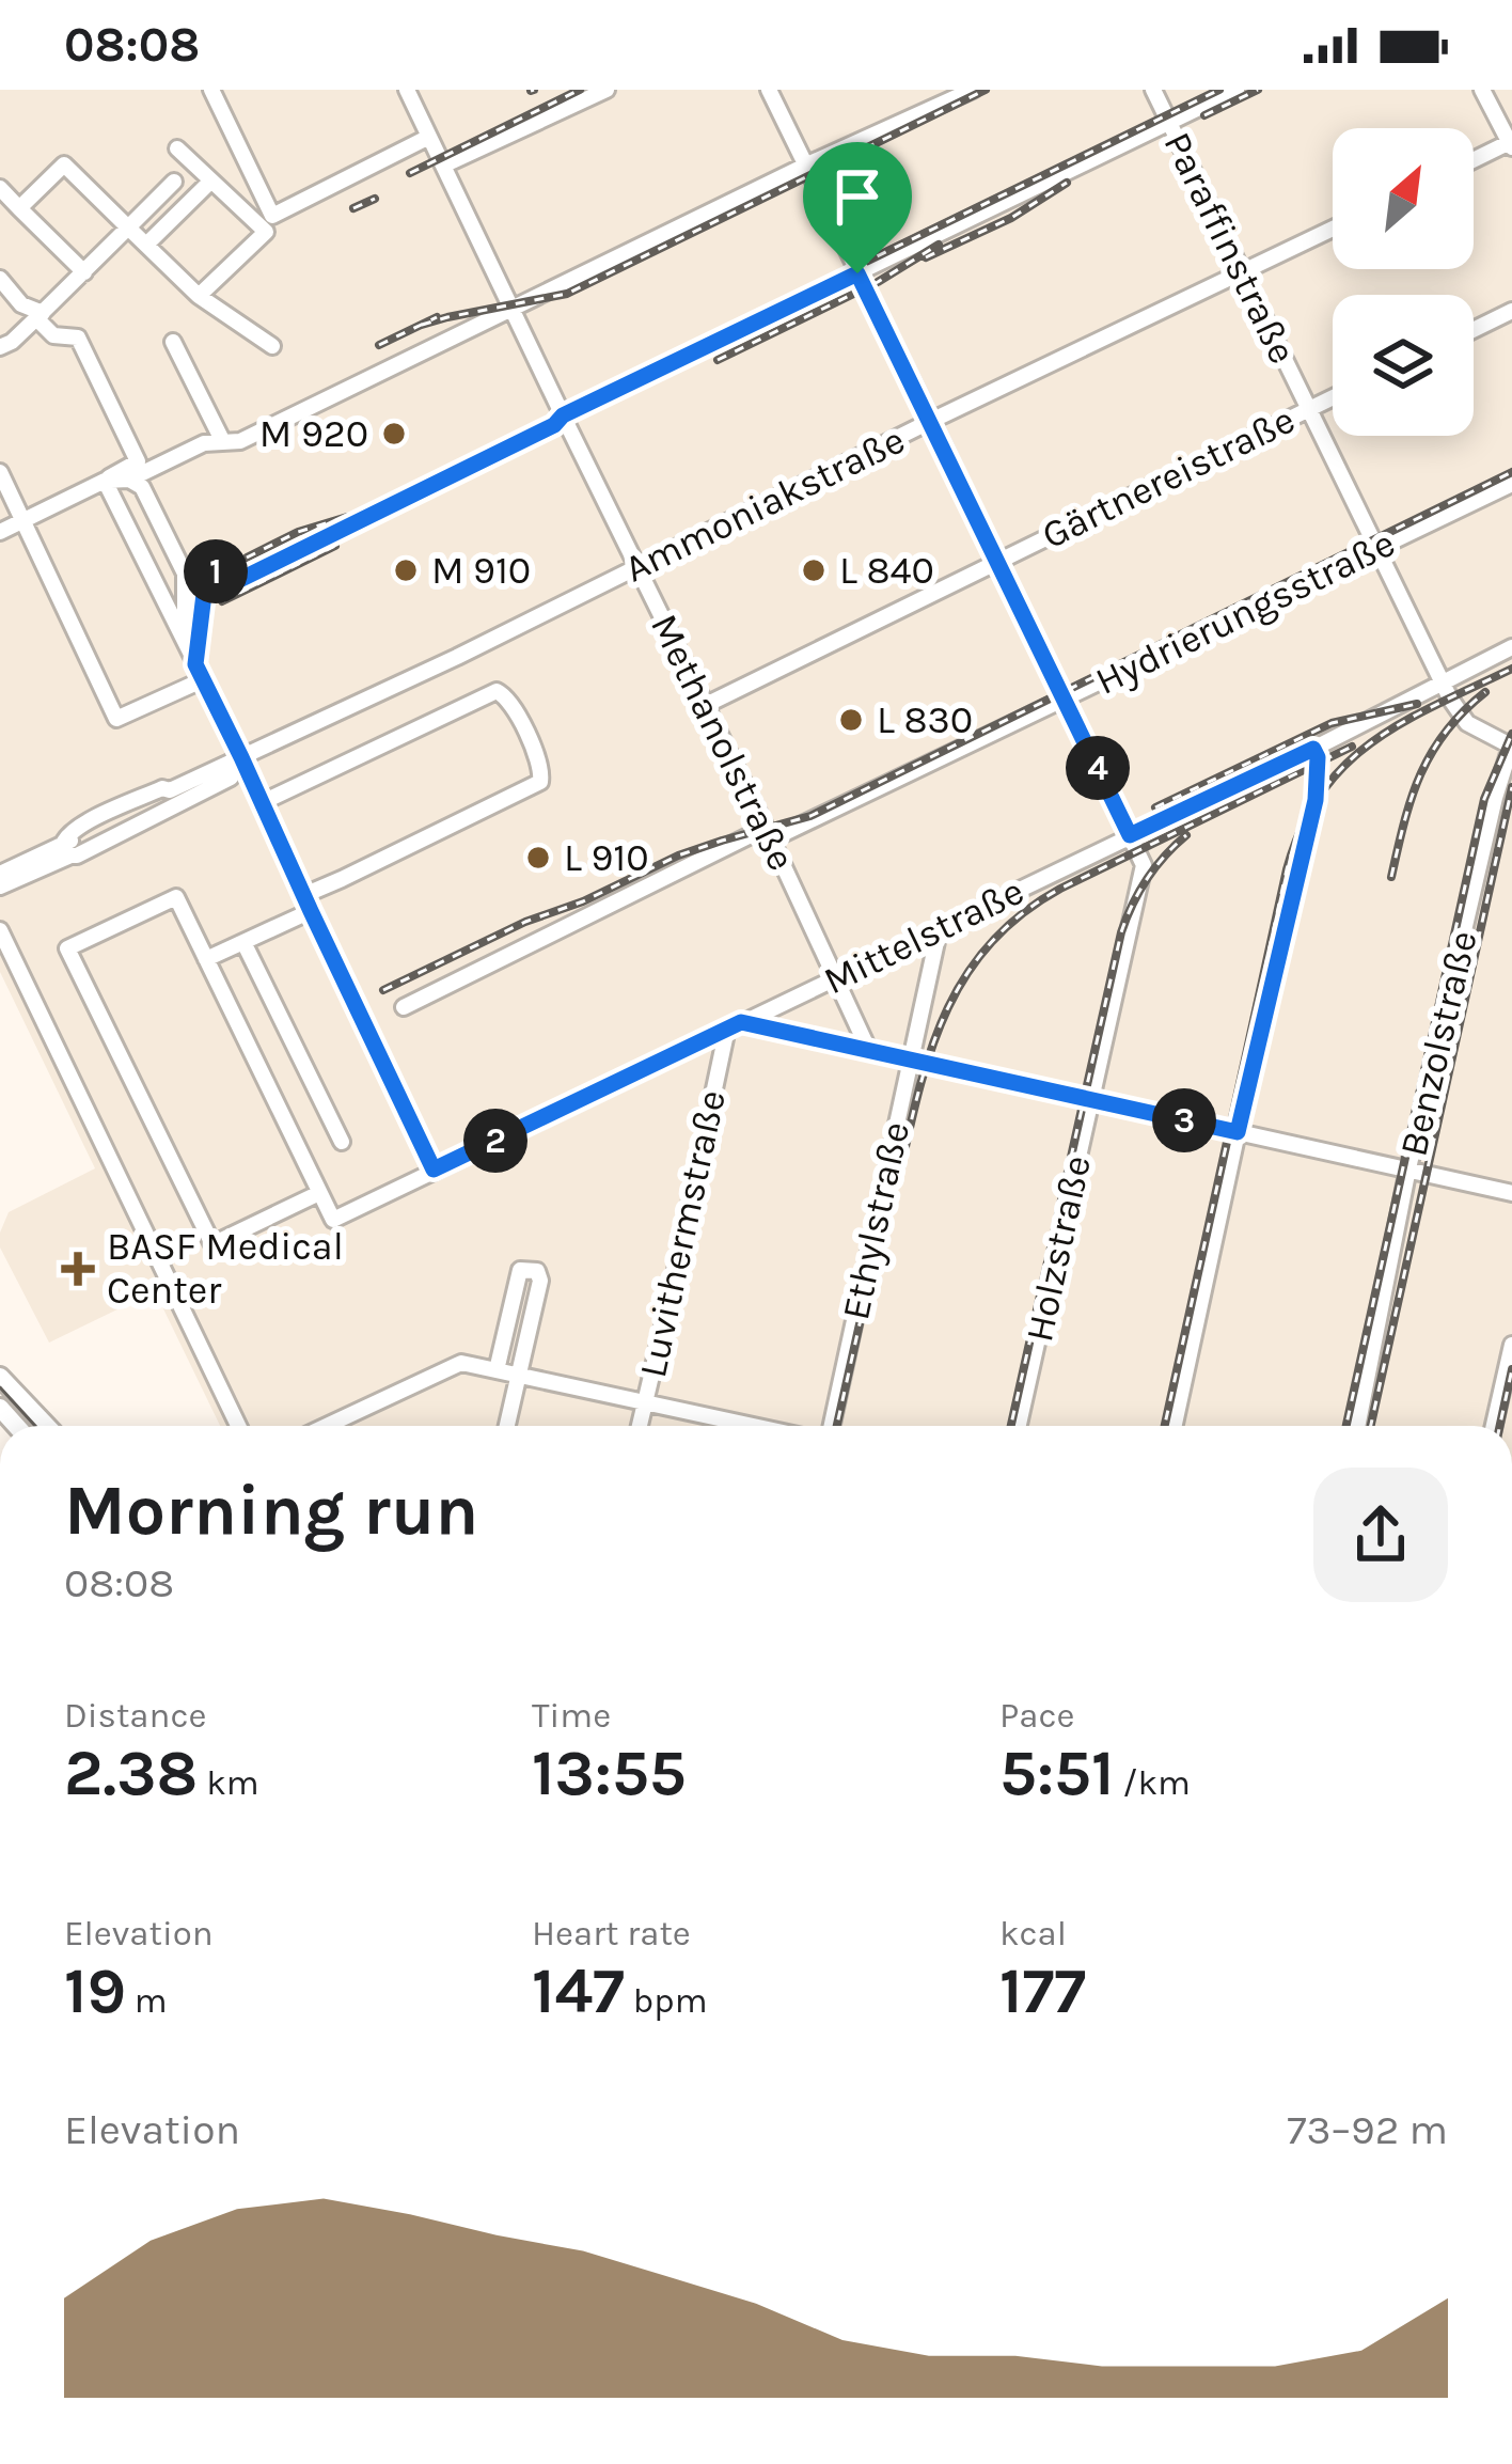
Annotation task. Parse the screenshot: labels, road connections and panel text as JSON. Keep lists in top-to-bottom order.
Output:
{
  "streets": {
    "street": [
      "Paraffinstraße",
      "Gärtnereistraße",
      "Ammoniakstraße",
      "Hydrierungsstraße",
      "Methanolstraße",
      "Mittelstraße",
      "Benzolstraße",
      "Ethylstraße",
      "Luvithermstraße",
      "Holzstraße"
    ]
  },
  "crossings": [
    ["Paraffinstraße", "Gärtnereistraße"],
    ["Paraffinstraße", "Ammoniakstraße"],
    ["Paraffinstraße", "Hydrierungsstraße"],
    ["Paraffinstraße", "Mittelstraße"],
    ["Paraffinstraße", "Benzolstraße"],
    ["Gärtnereistraße", "Methanolstraße"],
    ["Gärtnereistraße", "Holzstraße"],
    ["Ammoniakstraße", "Methanolstraße"],
    ["Ammoniakstraße", "Holzstraße"],
    ["Hydrierungsstraße", "Methanolstraße"],
    ["Hydrierungsstraße", "Holzstraße"],
    ["Methanolstraße", "Mittelstraße"],
    ["Mittelstraße", "Benzolstraße"],
    ["Mittelstraße", "Ethylstraße"],
    ["Mittelstraße", "Luvithermstraße"],
    ["Mittelstraße", "Holzstraße"]
  ],
  "places": {
    "other": [
      "M 920",
      "M 910",
      "L 840",
      "L 830",
      "L 910"
    ],
    "health": ["BASF Medical Center"]
  },
  "north": "top right",
  "page": {
    "status": "08:08",
    "pins": [
      "1",
      "4",
      "3",
      "2"
    ],
    "heading": ["Morning run", "08:08"],
    "stats": [
      ["Distance", "2.38 km"],
      ["Time", "13:55"],
      ["Pace", "5:51 /km"],
      ["Elevation", "19 m"],
      ["Heart rate", "147 bpm"],
      ["kcal", "177"]
    ],
    "chart": ["Elevation", "73–92 m"]
  }
}
